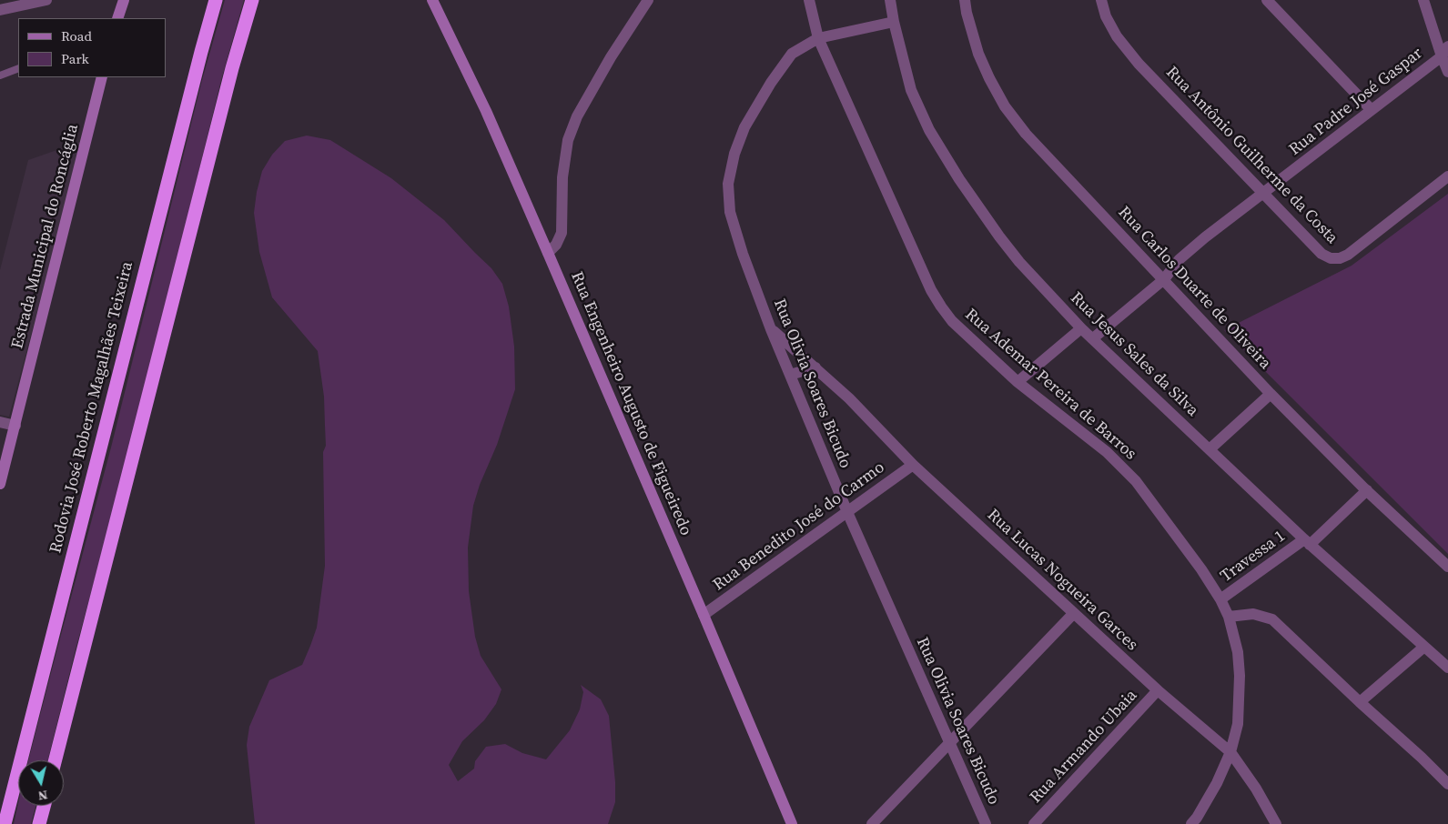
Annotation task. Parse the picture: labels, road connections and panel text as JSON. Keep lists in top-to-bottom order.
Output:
{
  "streets": {
    "highway": ["Rodovia José Roberto Magalhães Teixeira"],
    "main road": ["Estrada Municipal do Roncáglia", "Rua Engenheiro Augusto de Figueiredo"],
    "street": [
      "Rua Padre José Gaspar",
      "Rua Antônio Guilherme da Costa",
      "Rua Carlos Duarte de Oliveira",
      "Rua Jesus Sales da Silva",
      "Rua Olivia Soares Bicudo",
      "Rua Ademar Pereira de Barros",
      "Rua Benedito José do Carmo",
      "Travessa 1",
      "Rua Lucas Nogueira Garces",
      "Rua Armando Ubaia"
    ]
  },
  "crossings": [
    ["Rua Padre José Gaspar", "Rua Antônio Guilherme da Costa"],
    ["Rua Padre José Gaspar", "Rua Carlos Duarte de Oliveira"],
    ["Rua Padre José Gaspar", "Rua Jesus Sales da Silva"],
    ["Rua Carlos Duarte de Oliveira", "Travessa 1"],
    ["Rua Jesus Sales da Silva", "Rua Olivia Soares Bicudo"],
    ["Rua Jesus Sales da Silva", "Travessa 1"],
    ["Rua Olivia Soares Bicudo", "Rua Ademar Pereira de Barros"],
    ["Rua Olivia Soares Bicudo", "Rua Benedito José do Carmo"],
    ["Rua Olivia Soares Bicudo", "Rua Lucas Nogueira Garces"],
    ["Rua Ademar Pereira de Barros", "Travessa 1"],
    ["Rua Ademar Pereira de Barros", "Rua Lucas Nogueira Garces"],
    ["Rua Engenheiro Augusto de Figueiredo", "Rua Benedito José do Carmo"],
    ["Rua Benedito José do Carmo", "Rua Lucas Nogueira Garces"],
    ["Rua Lucas Nogueira Garces", "Rua Armando Ubaia"]
  ],
  "legend": ["Road", "Park"],
  "north": "bottom"
}
